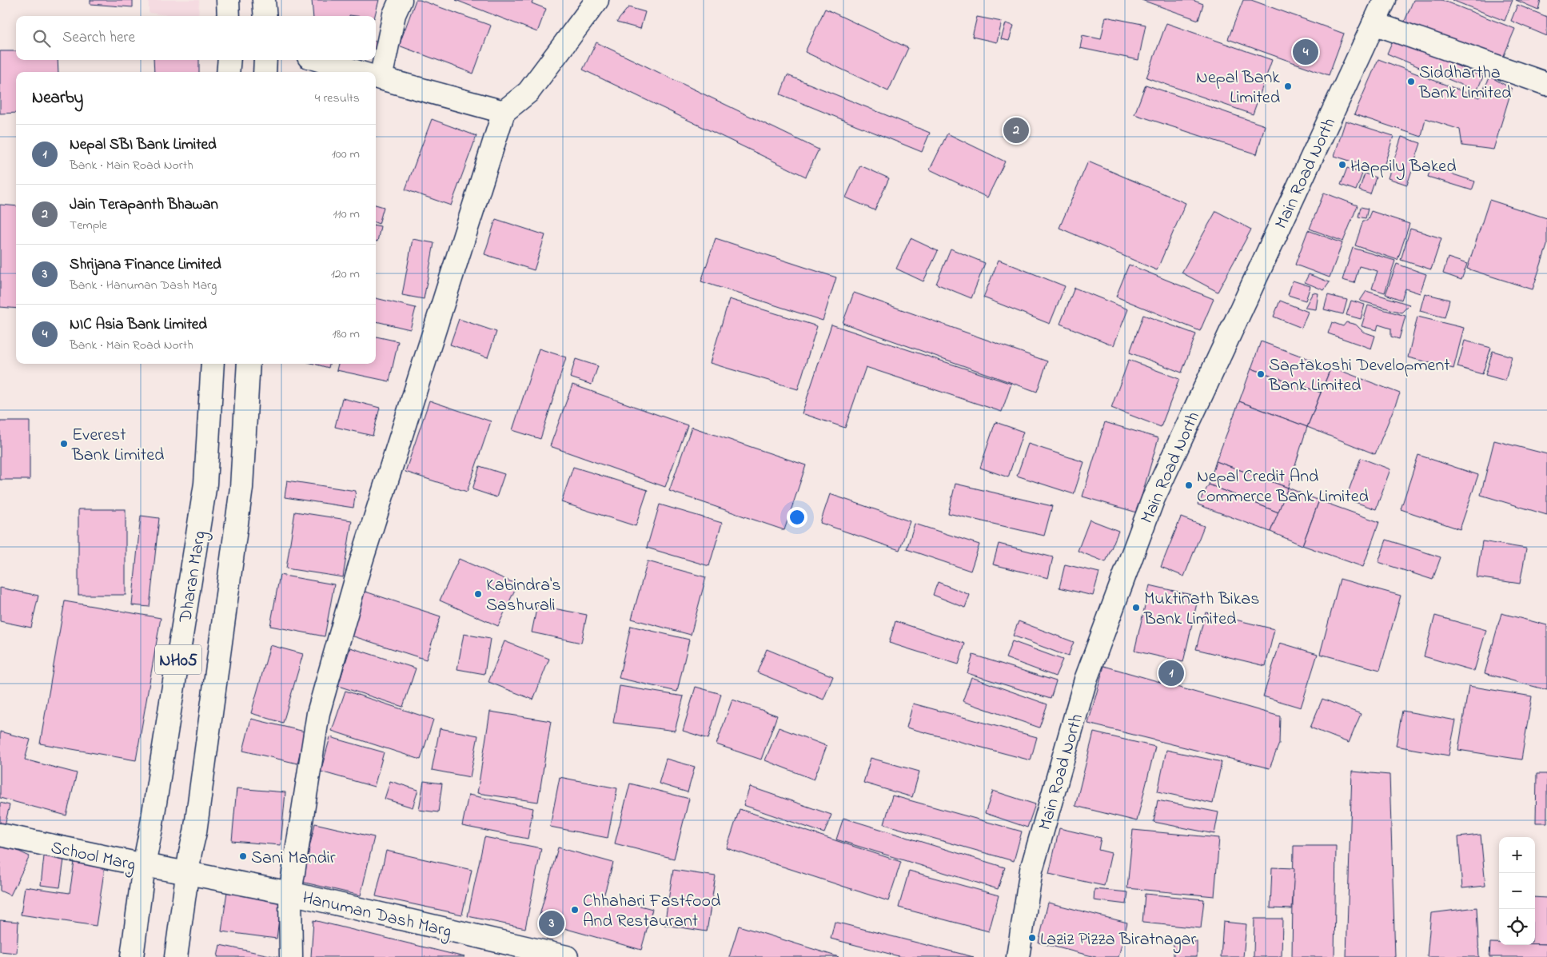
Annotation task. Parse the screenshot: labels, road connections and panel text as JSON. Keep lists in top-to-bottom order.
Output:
{
  "streets": {
    "main road": [
      "Main Road North",
      "Dharan Marg",
      "NH05",
      "School Marg",
      "Hanuman Dash Marg"
    ]
  },
  "crossings": [
    ["Dharan Marg", "School Marg"],
    ["Dharan Marg", "Hanuman Dash Marg"],
    ["School Marg", "Hanuman Dash Marg"]
  ],
  "places": [
    "Siddhartha Bank Limited",
    "Nepal Bank Limited",
    "Happily Baked",
    "Saptakoshi Development Bank Limited",
    "Everest Bank Limited",
    "Nepal Credit And Commerce Bank Limited",
    "Kabindra's Sashurali",
    "Muktinath Bikas Bank Limited",
    "Sani Mandir",
    "Chhahari Fastfood And Restaurant",
    "Laziz Pizza Biratnagar"
  ],
  "page": {
    "search": "Search here",
    "pins": [
      "4",
      "2",
      "1",
      "3"
    ],
    "heading": ["Nearby", "4 results"],
    "list": [
      {
        "mark": "1",
        "name": "Nepal SBI Bank Limited",
        "note": "Bank · Main Road North",
        "value": "100 m"
      },
      {
        "mark": "2",
        "name": "Jain Terapanth Bhawan",
        "note": "Temple",
        "value": "110 m"
      },
      {
        "mark": "3",
        "name": "Shrijana Finance Limited",
        "note": "Bank · Hanuman Dash Marg",
        "value": "120 m"
      },
      {
        "mark": "4",
        "name": "NIC Asia Bank Limited",
        "note": "Bank · Main Road North",
        "value": "180 m"
      }
    ],
    "map_buttons": ["+", "−"]
  }
}
